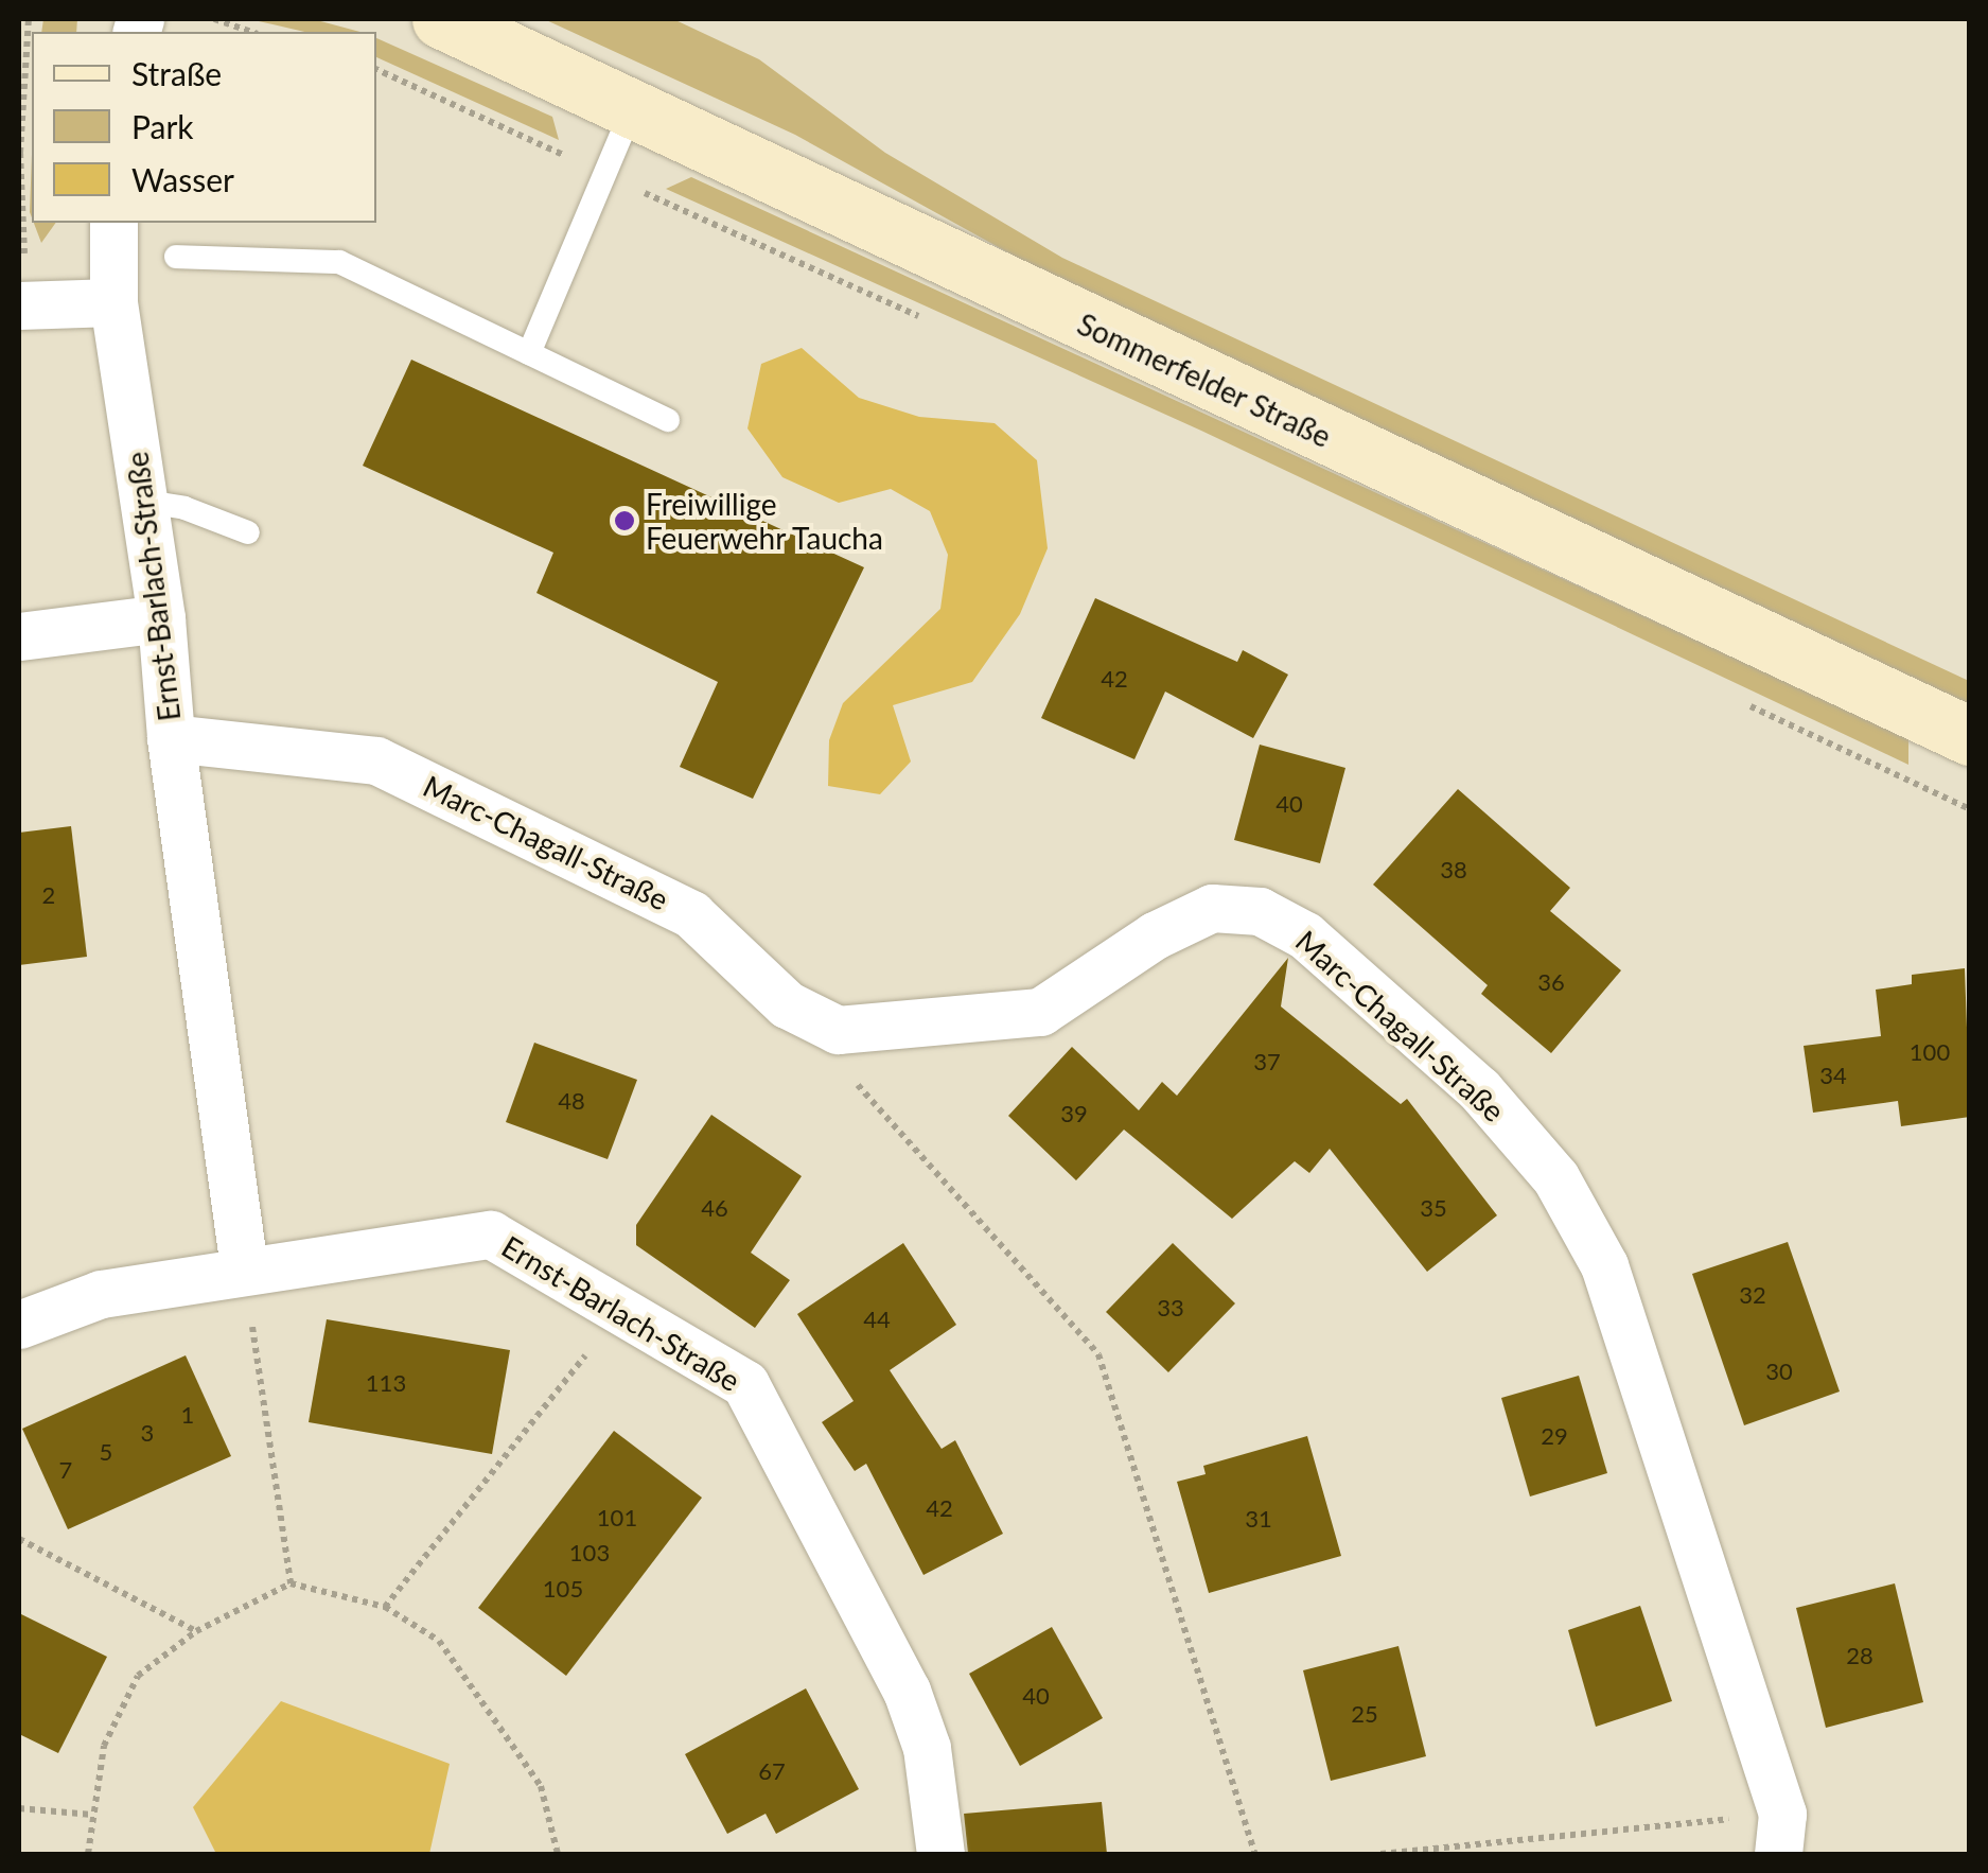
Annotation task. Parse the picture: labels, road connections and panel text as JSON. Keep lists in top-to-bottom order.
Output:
{
  "streets": {
    "main road": ["Sommerfelder Straße"],
    "street": ["Ernst-Barlach-Straße", "Marc-Chagall-Straße"]
  },
  "crossings": [
    ["Ernst-Barlach-Straße", "Marc-Chagall-Straße"]
  ],
  "places": ["Freiwillige Feuerwehr Taucha"],
  "house_numbers": [
    "42",
    "40",
    "38",
    "2",
    "36",
    "100",
    "37",
    "34",
    "48",
    "39",
    "46",
    "35",
    "32",
    "33",
    "44",
    "30",
    "113",
    "1",
    "3",
    "29",
    "5",
    "7",
    "42",
    "101",
    "31",
    "103",
    "105",
    "28",
    "40",
    "25",
    "67"
  ],
  "legend": ["Straße", "Park", "Wasser"]
}
